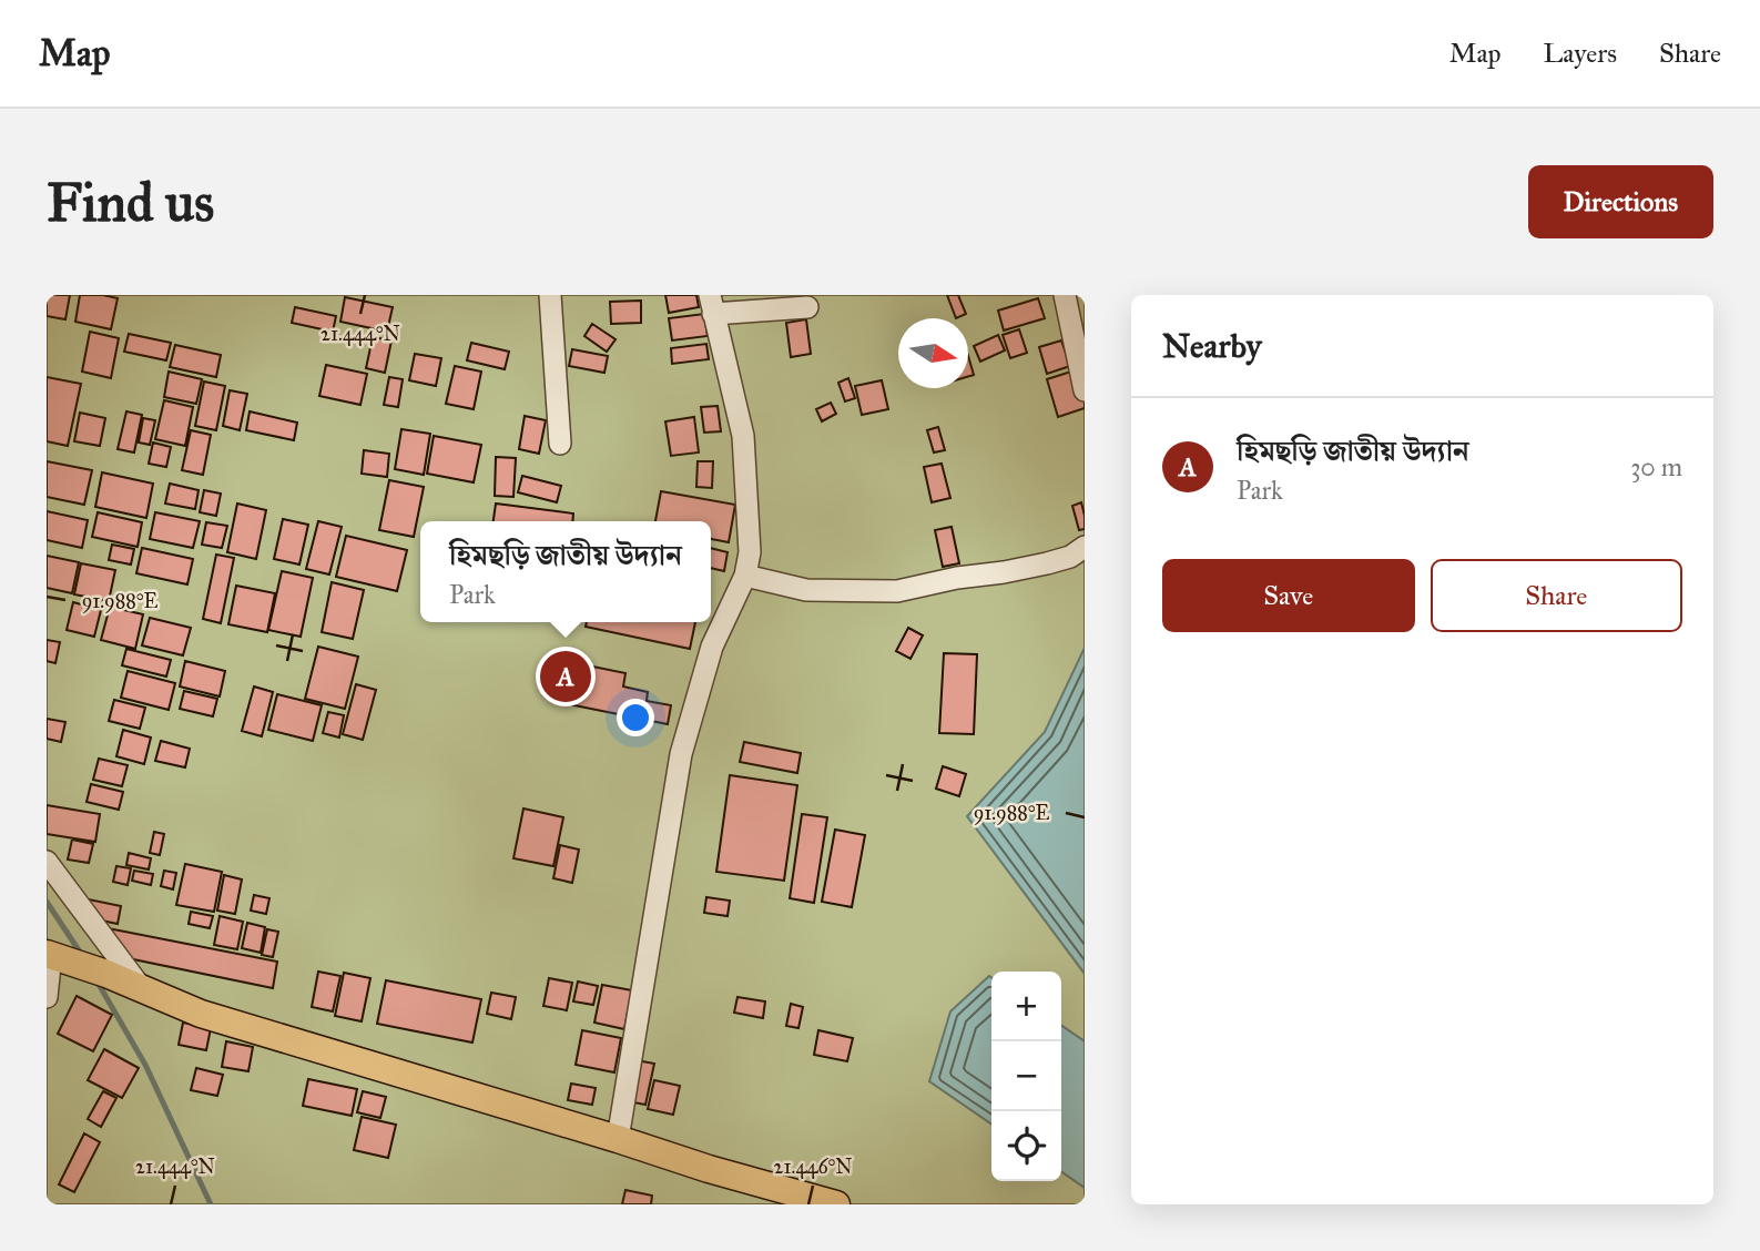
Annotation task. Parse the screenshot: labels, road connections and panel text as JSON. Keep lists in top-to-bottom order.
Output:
{
  "north": "right",
  "page": {
    "header": "Map",
    "nav": ["Map", "Layers", "Share"],
    "buttons": [
      "Directions",
      ["Save", "Share"]
    ],
    "title": "Find us",
    "heading": "Nearby",
    "list": [
      {
        "mark": "A",
        "name": "হিমছড়ি জাতীয় উদ্যান",
        "note": "Park",
        "value": "30 m"
      }
    ],
    "popup": ["হিমছড়ি জাতীয় উদ্যান", "Park"],
    "pins": "A",
    "map_buttons": ["+", "−"]
  },
  "coordinates": ["21.444°N", "91.988°E", "21.446°N"]
}
